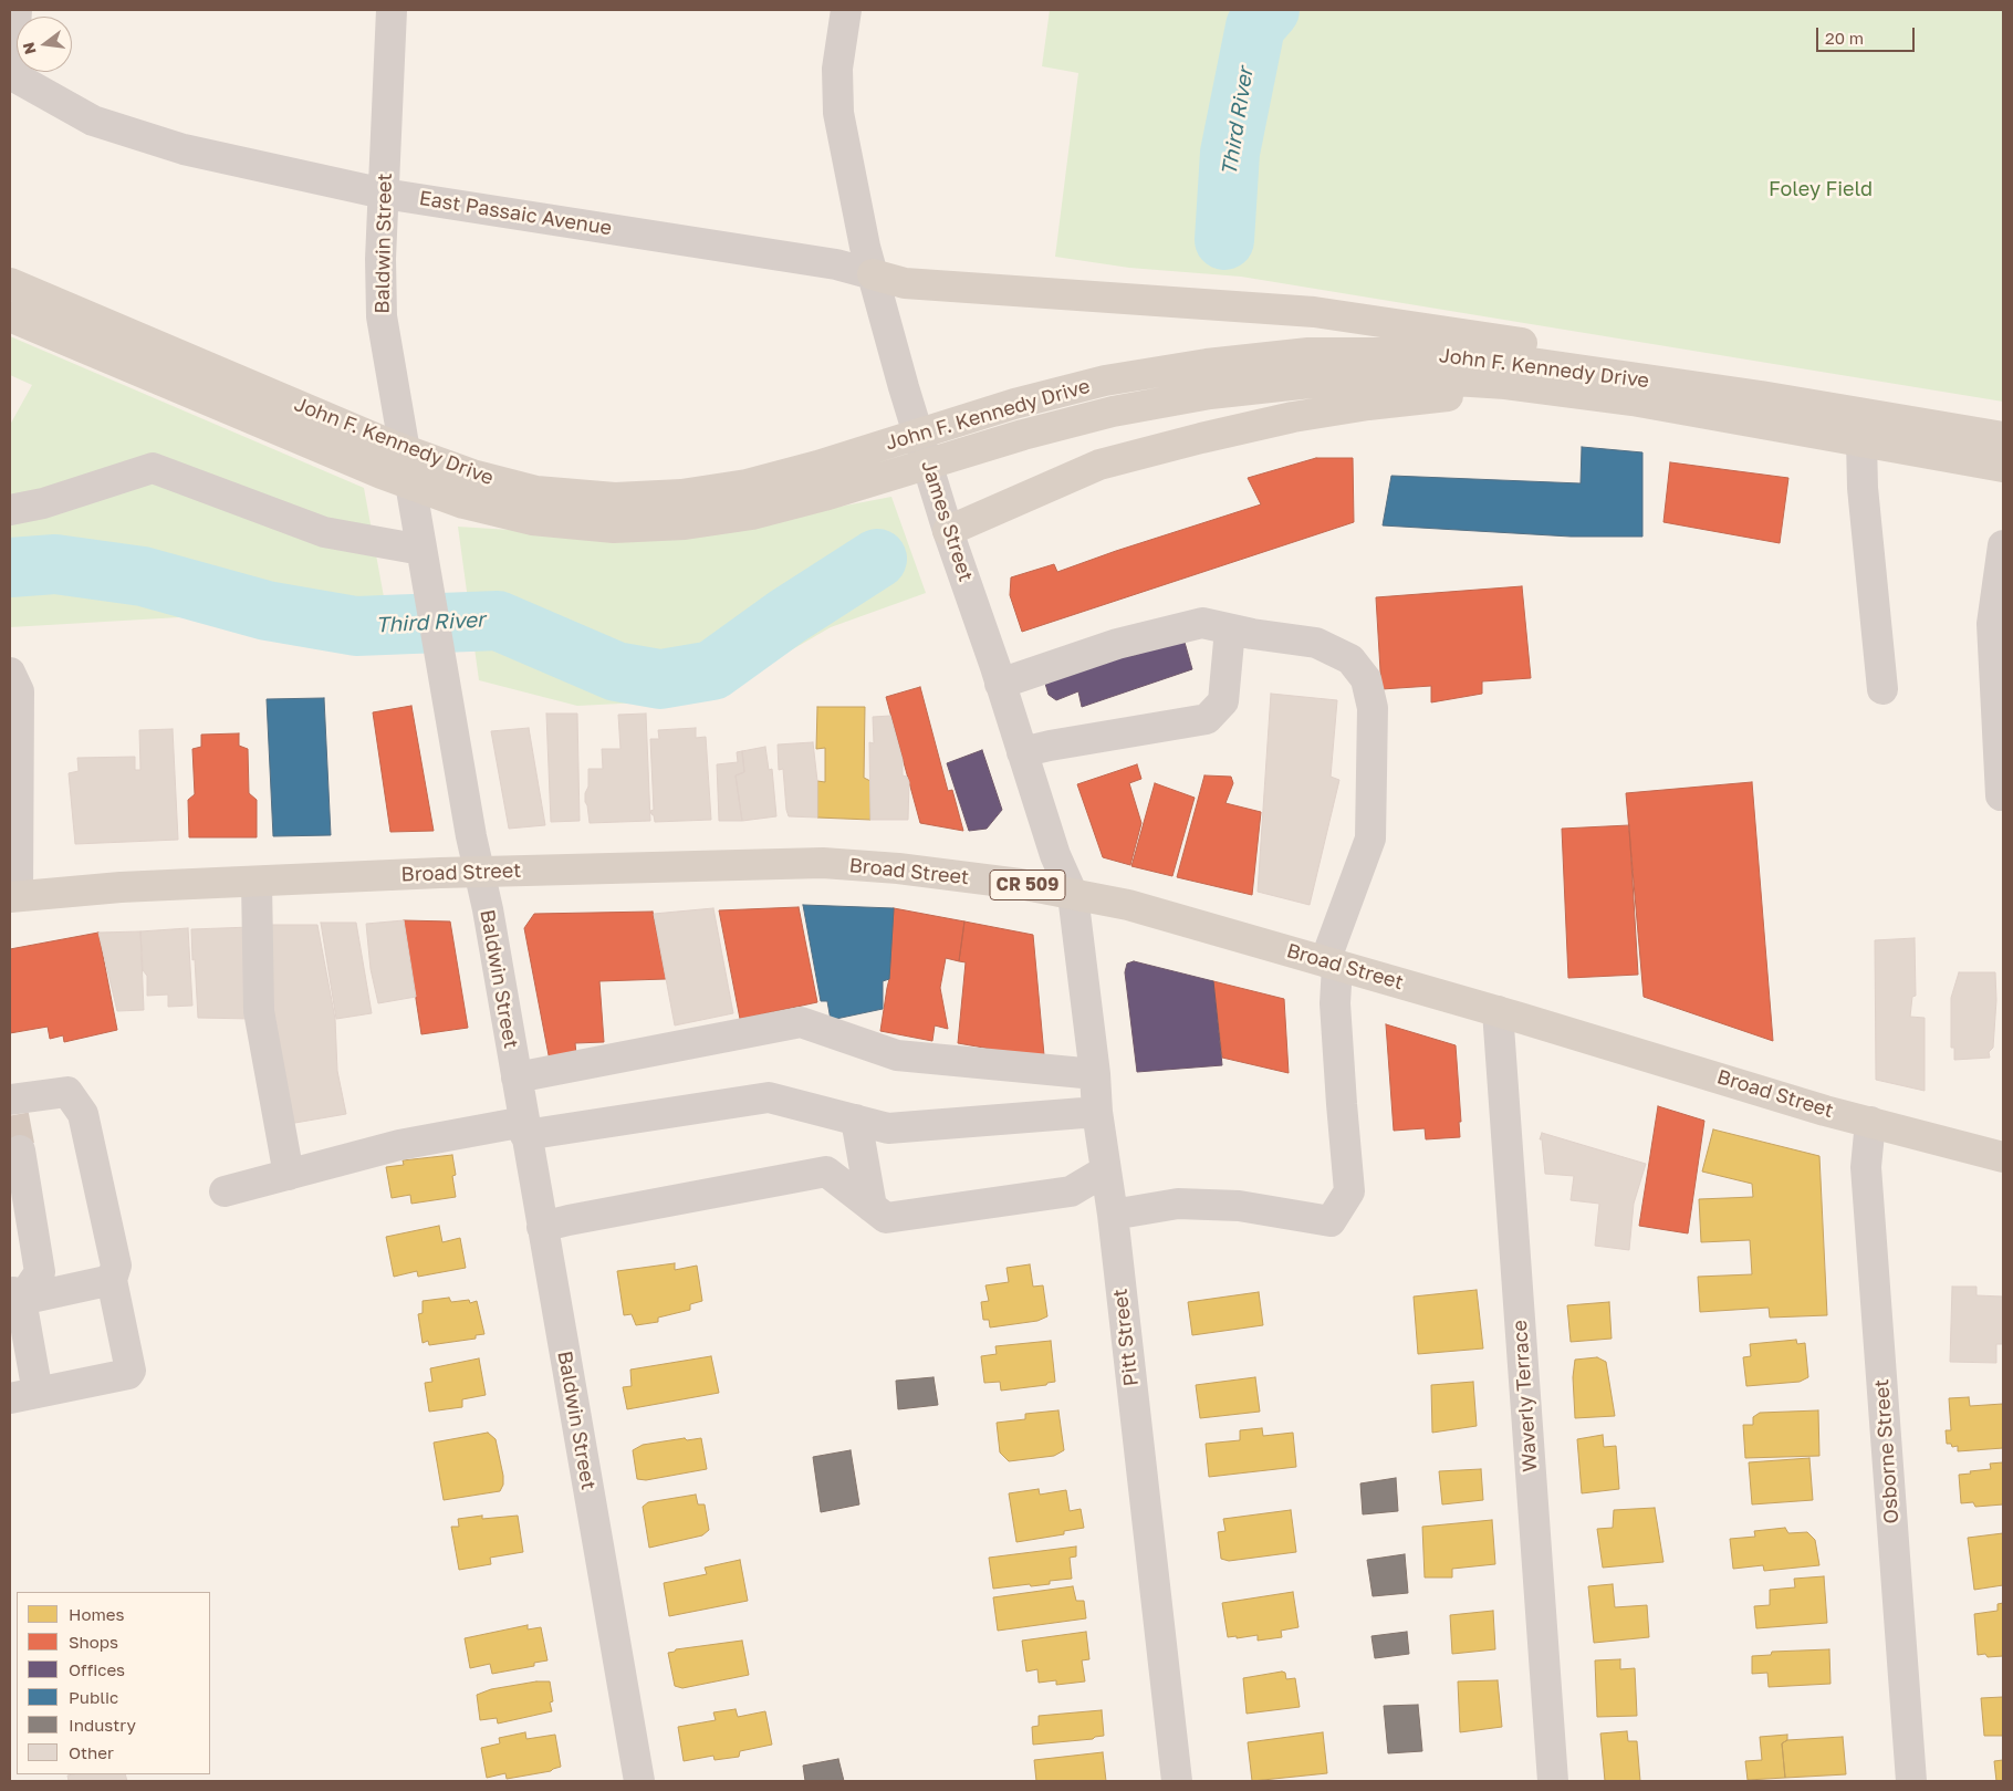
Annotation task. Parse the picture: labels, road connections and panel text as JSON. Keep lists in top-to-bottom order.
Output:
{
  "streets": {
    "main road": ["John F. Kennedy Drive", "Broad Street", "CR 509"],
    "street": [
      "East Passaic Avenue",
      "Baldwin Street",
      "James Street",
      "Pitt Street",
      "Waverly Terrace",
      "Osborne Street"
    ]
  },
  "crossings": [
    ["East Passaic Avenue", "Baldwin Street"],
    ["East Passaic Avenue", "James Street"],
    ["Baldwin Street", "Broad Street"],
    ["James Street", "Broad Street"],
    ["James Street", "Pitt Street"],
    ["Broad Street", "Pitt Street"],
    ["Broad Street", "Waverly Terrace"],
    ["Broad Street", "Osborne Street"]
  ],
  "water": ["Third River"],
  "parks": ["Foley Field"],
  "legend": [
    "Homes",
    "Shops",
    "Offices",
    "Public",
    "Industry",
    "Other"
  ],
  "scale_bar": "20 m",
  "north": "left"
}
